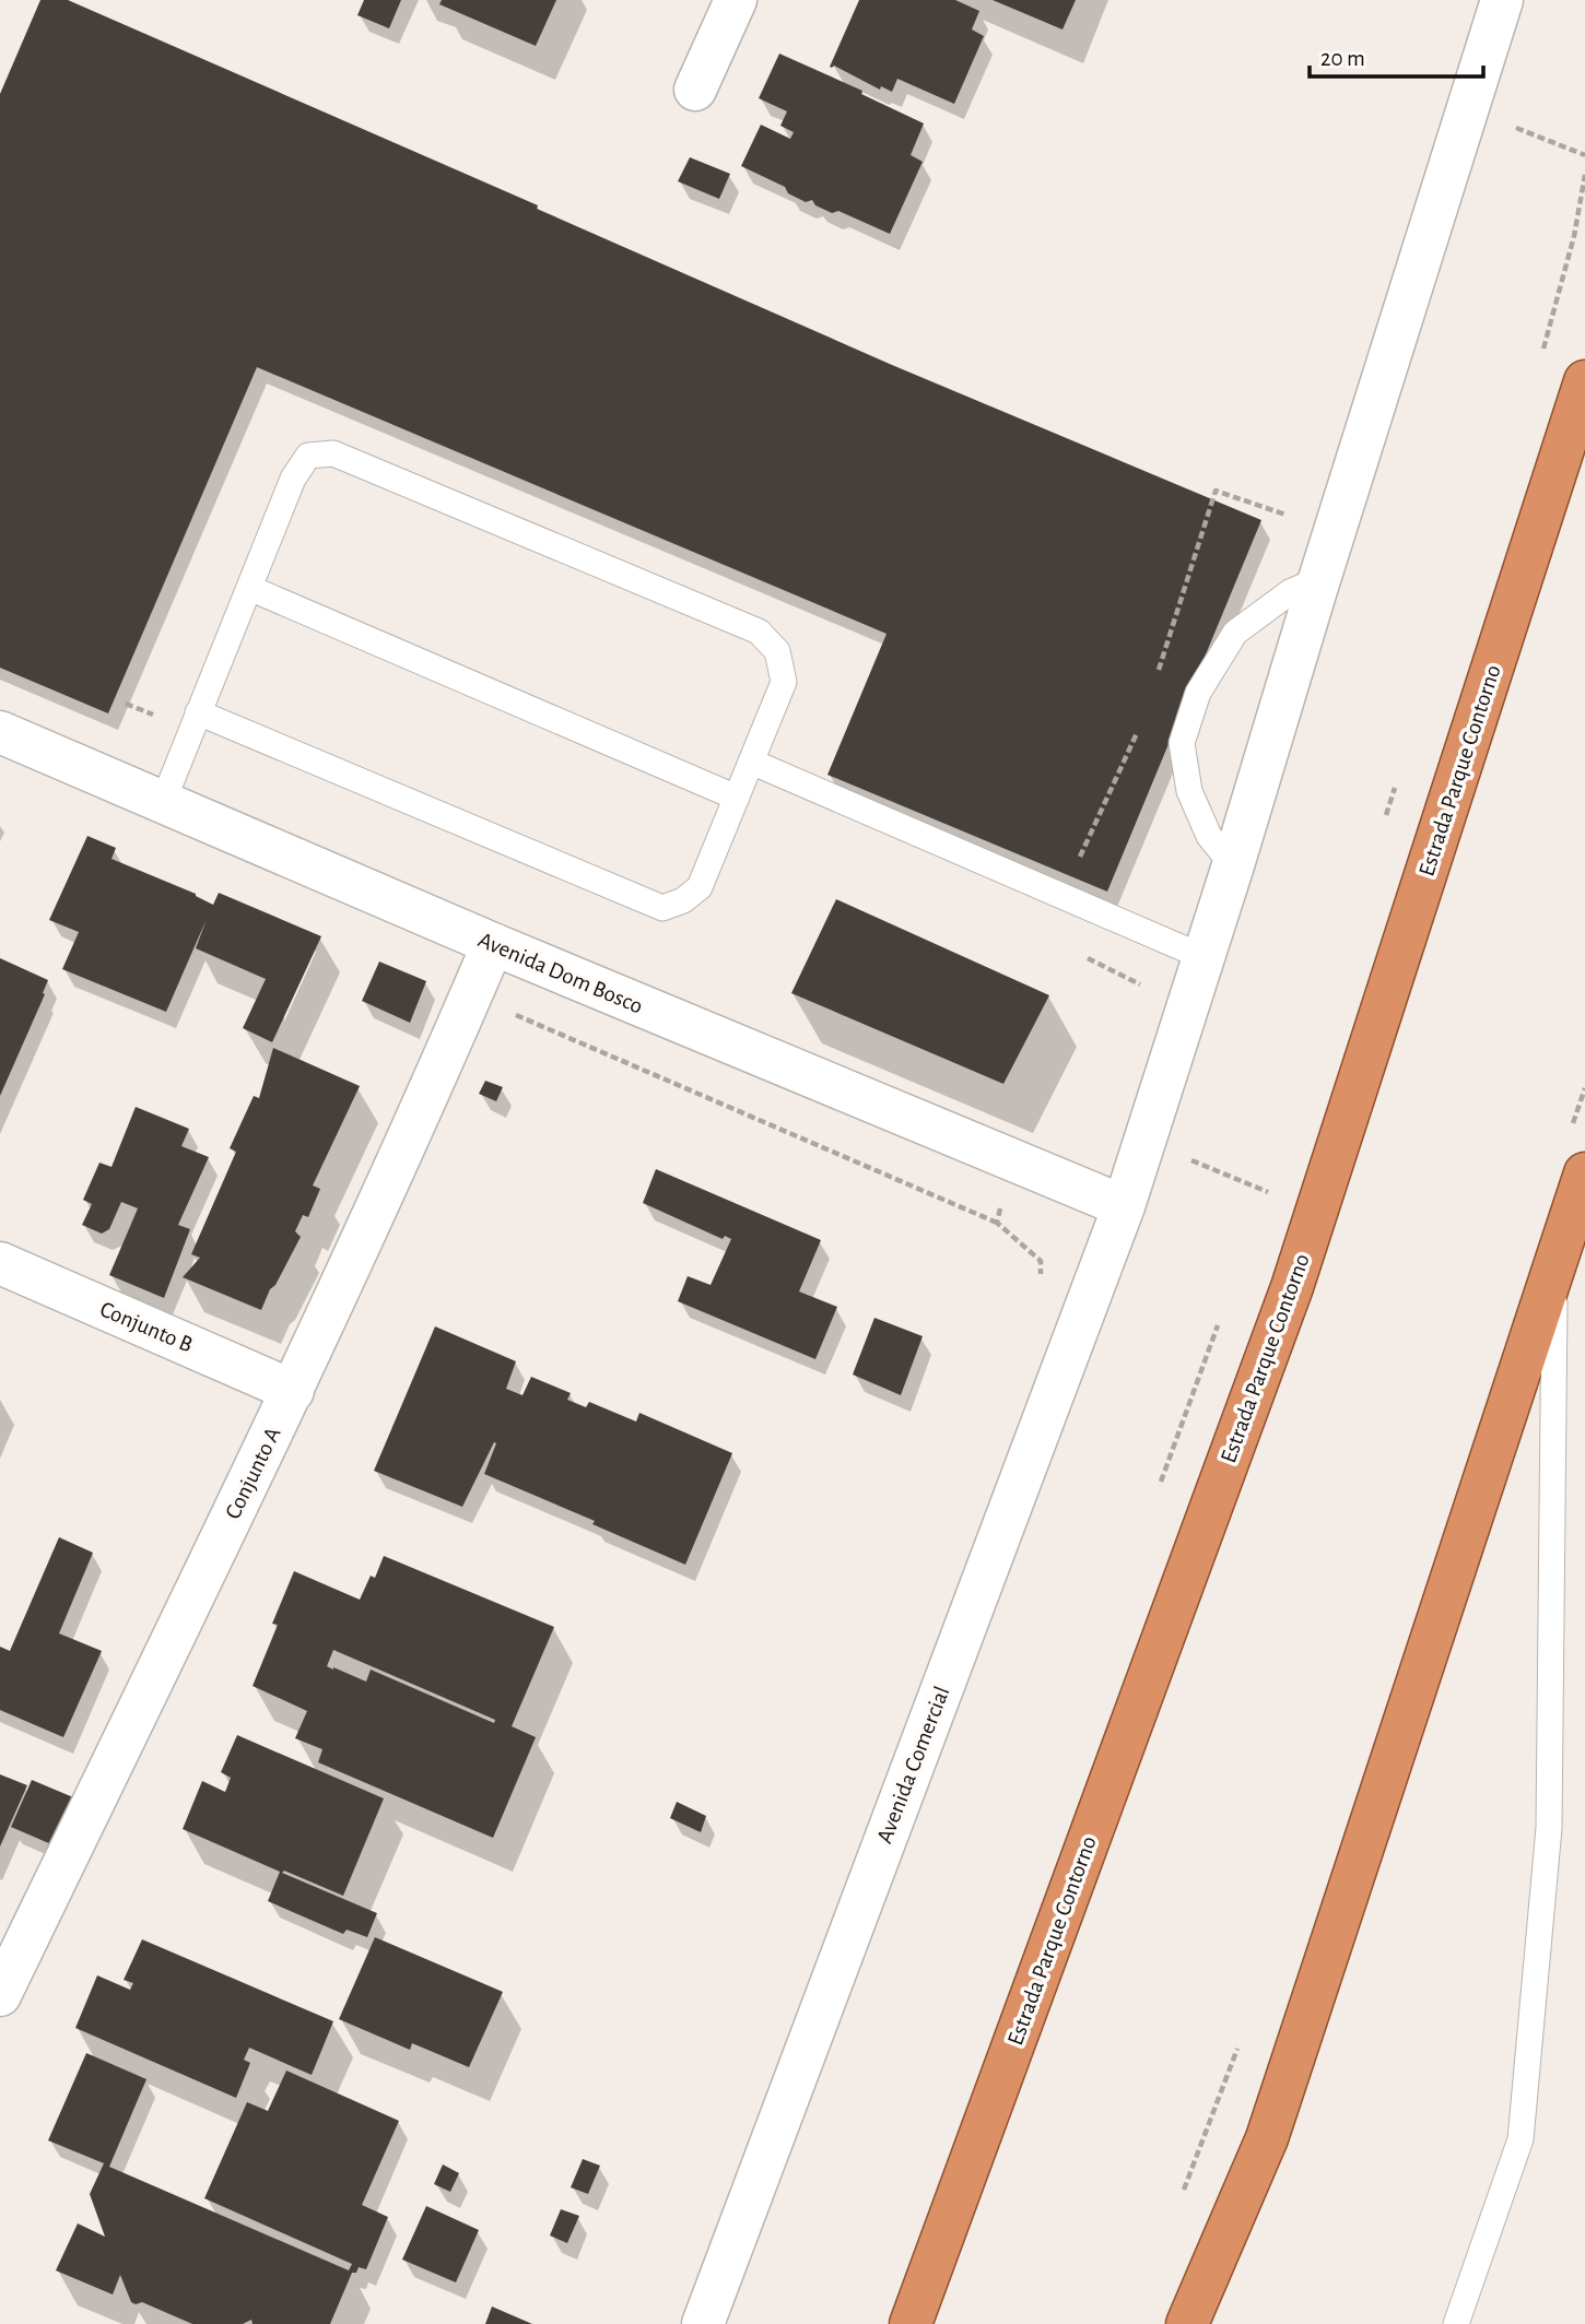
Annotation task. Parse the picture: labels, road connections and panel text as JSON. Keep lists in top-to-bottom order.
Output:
{
  "streets": {
    "highway": ["Estrada Parque Contorno"],
    "street": [
      "Avenida Dom Bosco",
      "Conjunto B",
      "Conjunto A",
      "Avenida Comercial"
    ]
  },
  "crossings": [
    ["Avenida Dom Bosco", "Conjunto A"],
    ["Avenida Dom Bosco", "Avenida Comercial"],
    ["Conjunto B", "Conjunto A"]
  ],
  "scale_bar": "20 m"
}
